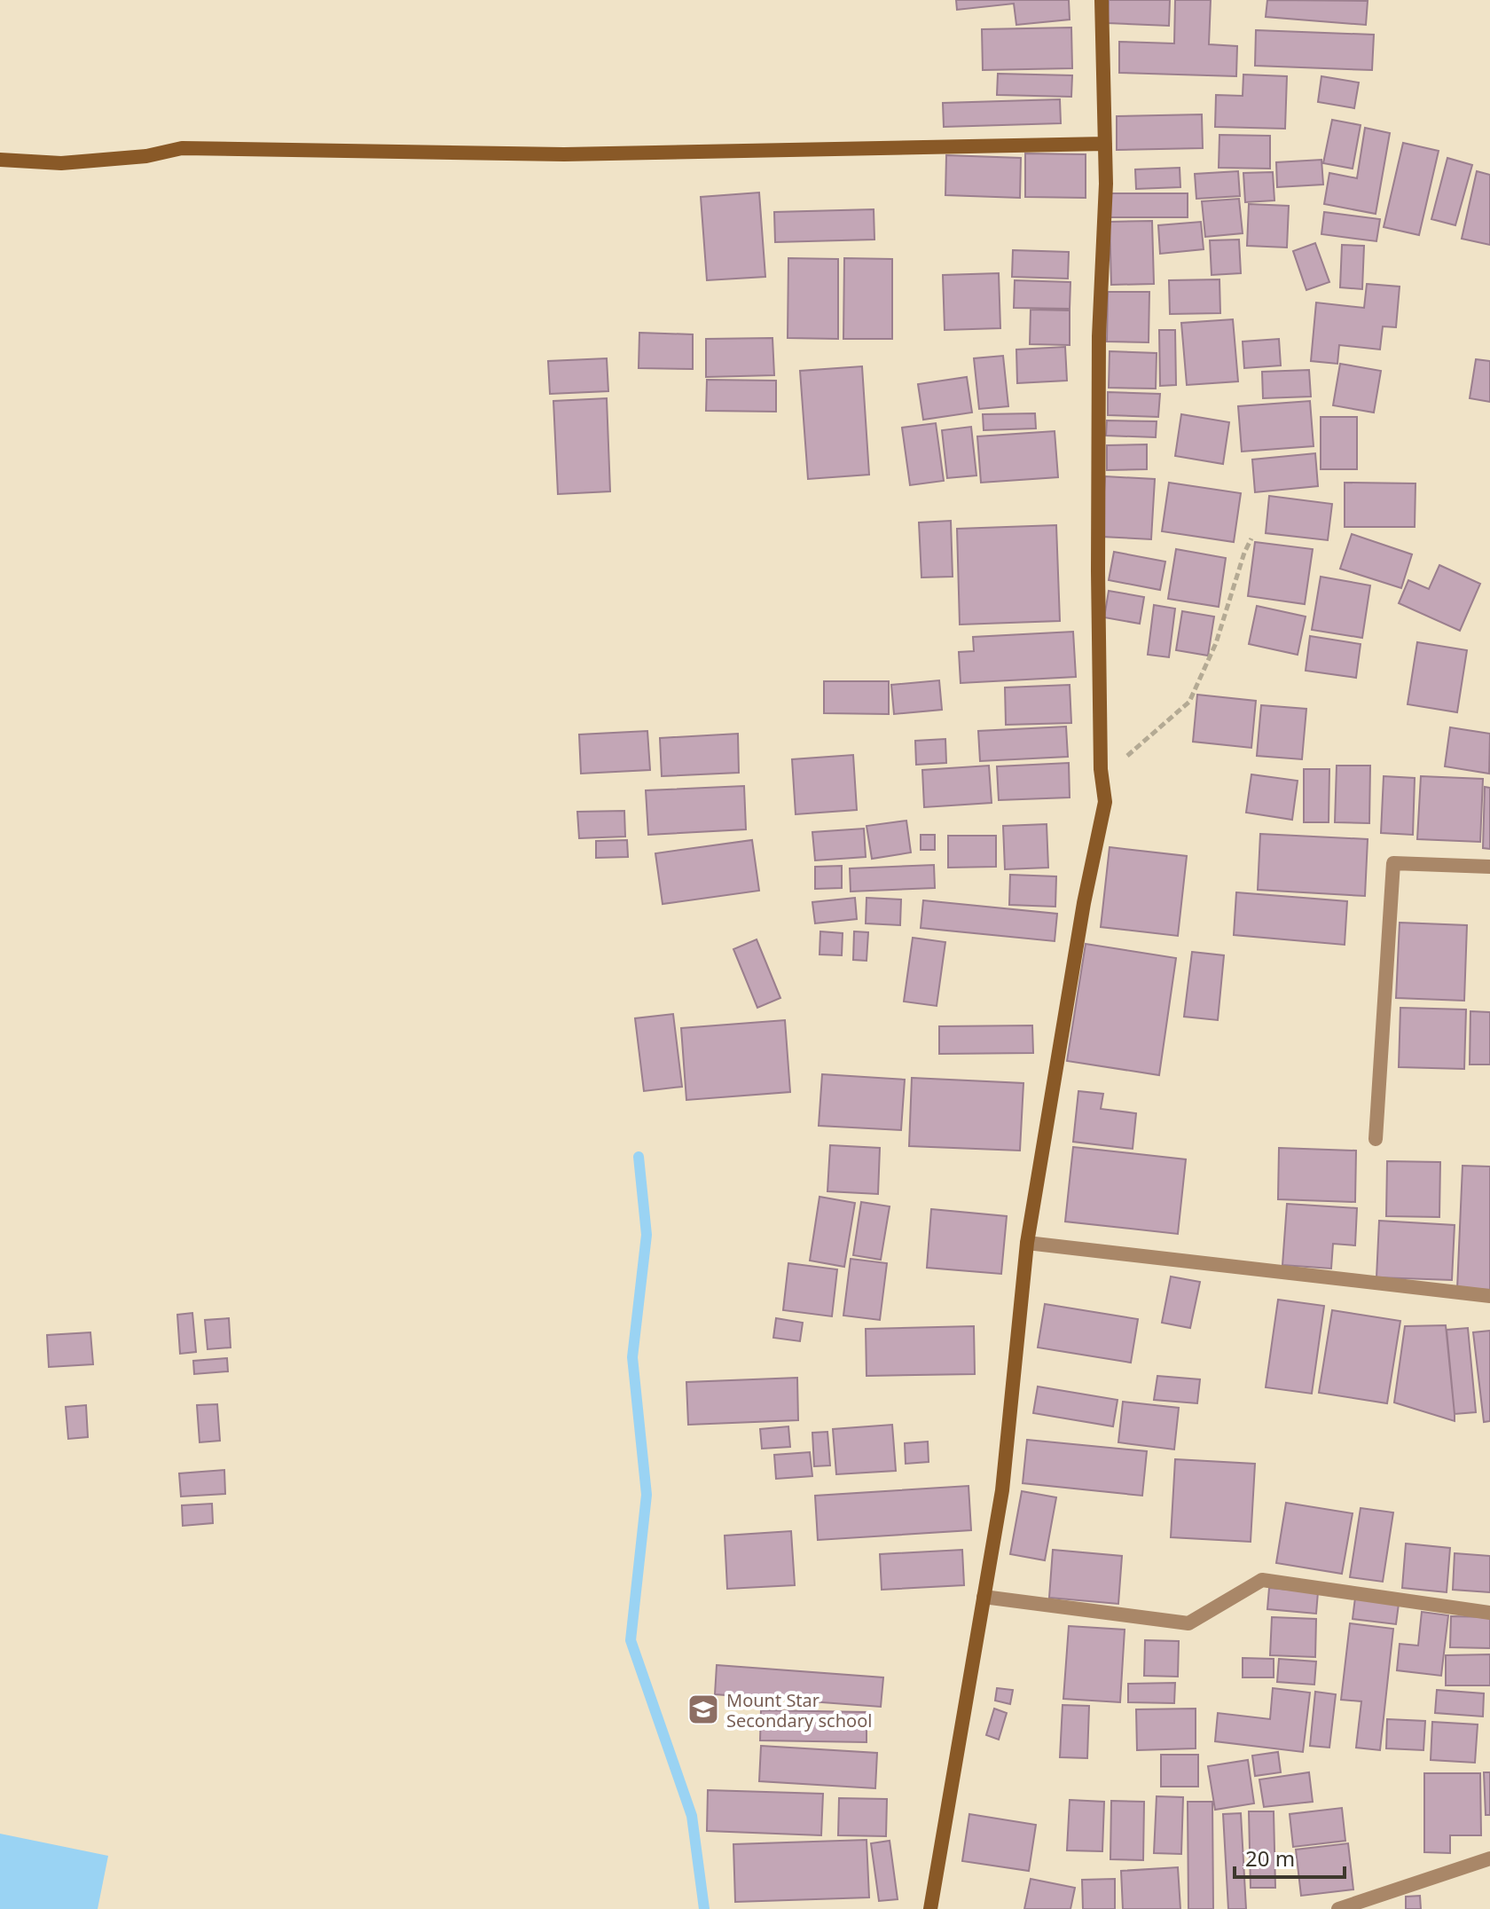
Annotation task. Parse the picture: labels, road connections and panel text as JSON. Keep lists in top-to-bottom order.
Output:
{
  "places": {
    "school or university": ["Mount Star Secondary school"]
  },
  "scale_bar": "20 m"
}
